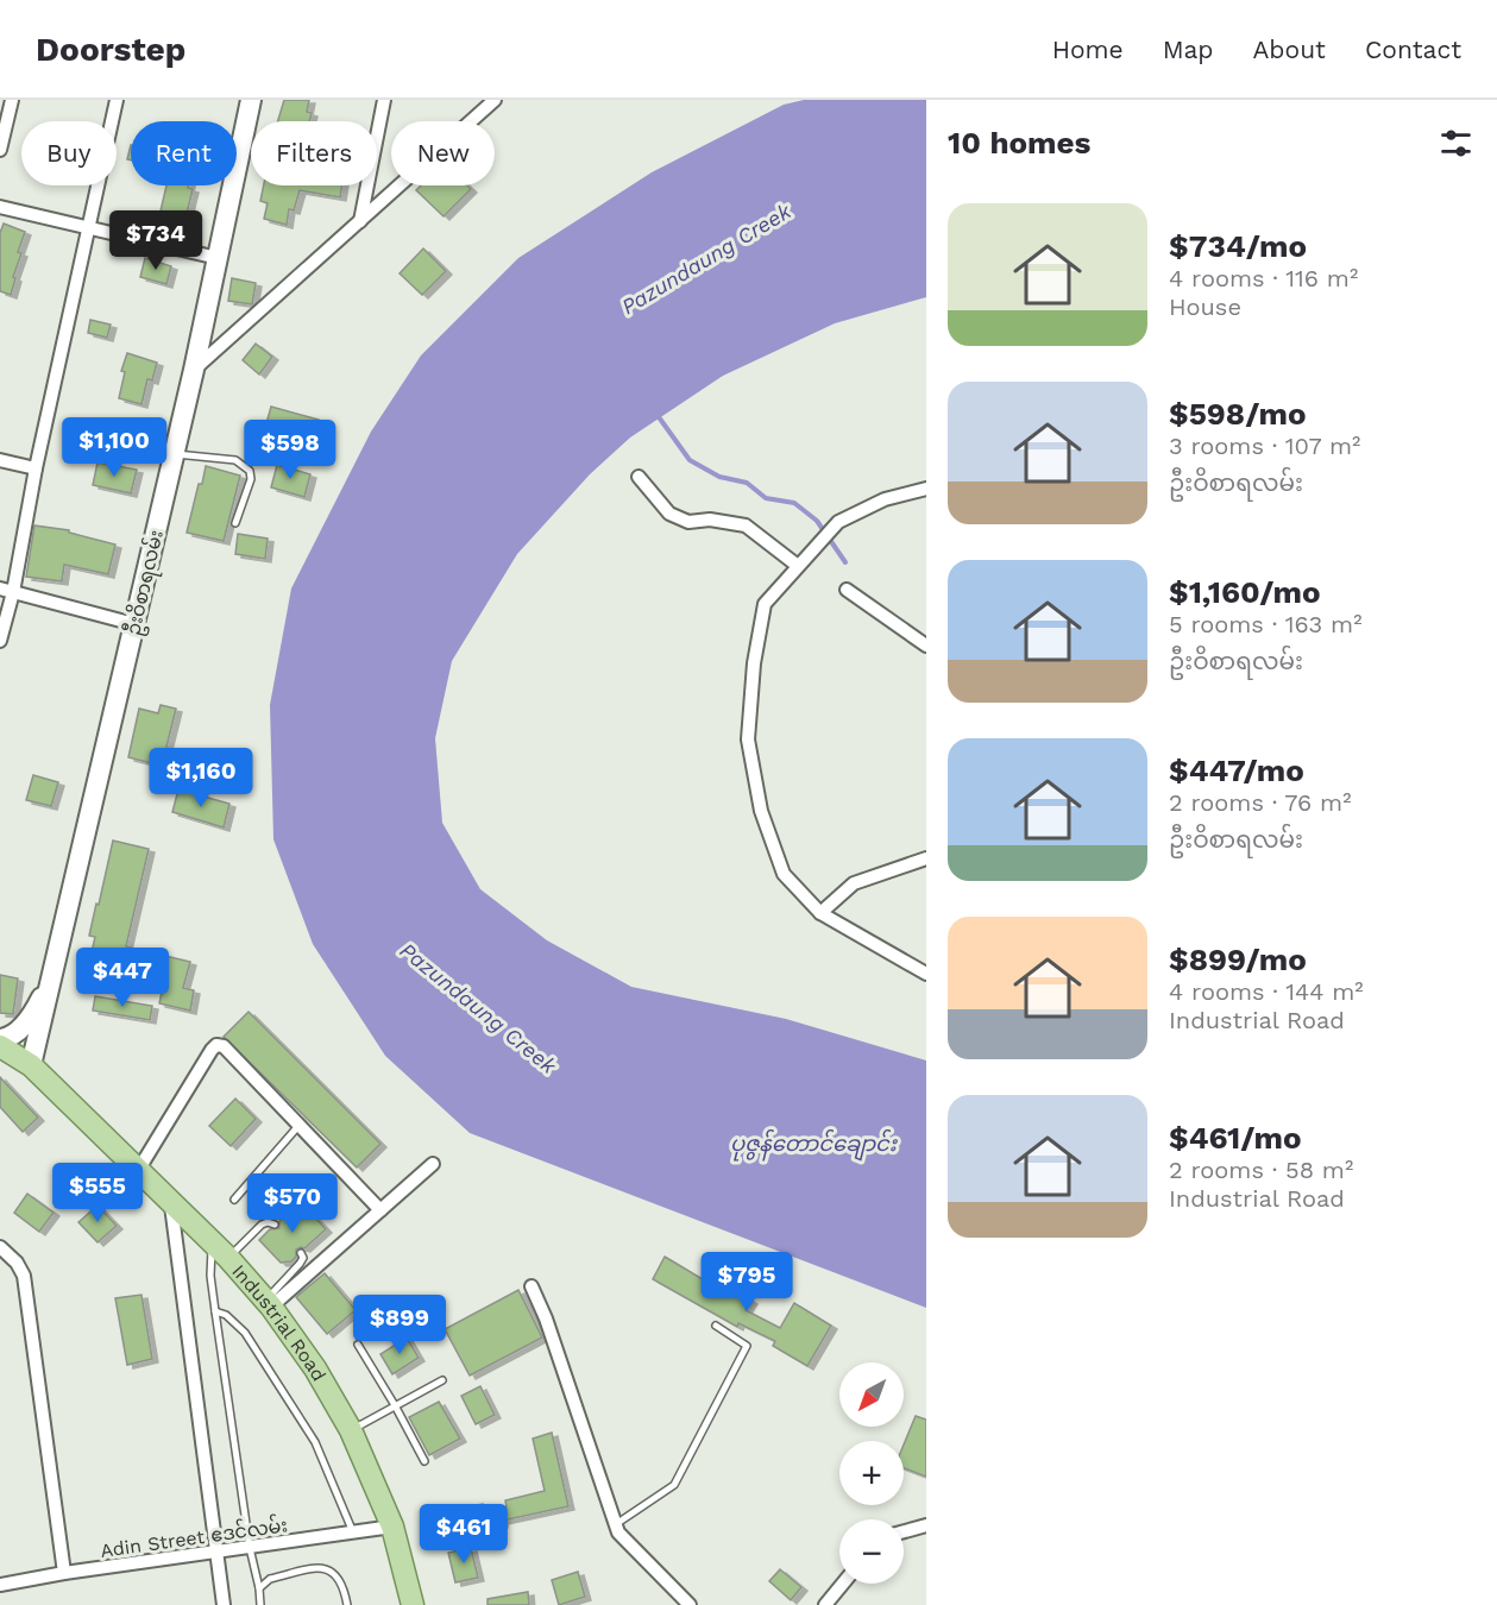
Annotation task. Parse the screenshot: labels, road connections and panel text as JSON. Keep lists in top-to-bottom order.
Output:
{
  "streets": {
    "main road": ["ဦးဝိစာရလမ်း", "Industrial Road"],
    "street": ["Adin Street ဧဒင်လမ်း"]
  },
  "crossings": [
    ["ဦးဝိစာရလမ်း", "Industrial Road"],
    ["Industrial Road", "Adin Street ဧဒင်လမ်း"]
  ],
  "water": ["Pazundaung Creek", "ပုဇွန်တောင်ချောင်း"],
  "north": "bottom left",
  "page": {
    "header": "Doorstep",
    "nav": [
      "Home",
      "Map",
      "About",
      "Contact"
    ],
    "heading": "10 homes",
    "chip": [
      "Buy",
      "Rent",
      "Filters",
      "New"
    ],
    "list": [
      {
        "name": "$734/mo",
        "note": "4 rooms · 116 m² · House"
      },
      {
        "name": "$598/mo",
        "note": "3 rooms · 107 m² · ဦးဝိစာရလမ်း"
      },
      {
        "name": "$1,160/mo",
        "note": "5 rooms · 163 m² · ဦးဝိစာရလမ်း"
      },
      {
        "name": "$447/mo",
        "note": "2 rooms · 76 m² · ဦးဝိစာရလမ်း"
      },
      {
        "name": "$899/mo",
        "note": "4 rooms · 144 m² · Industrial Road"
      },
      {
        "name": "$461/mo",
        "note": "2 rooms · 58 m² · Industrial Road"
      }
    ],
    "price": [
      "$734",
      "$1,100",
      "$598",
      "$1,160",
      "$447",
      "$555",
      "$570",
      "$795",
      "$899",
      "$461"
    ],
    "map_buttons": ["+", "−"]
  }
}
